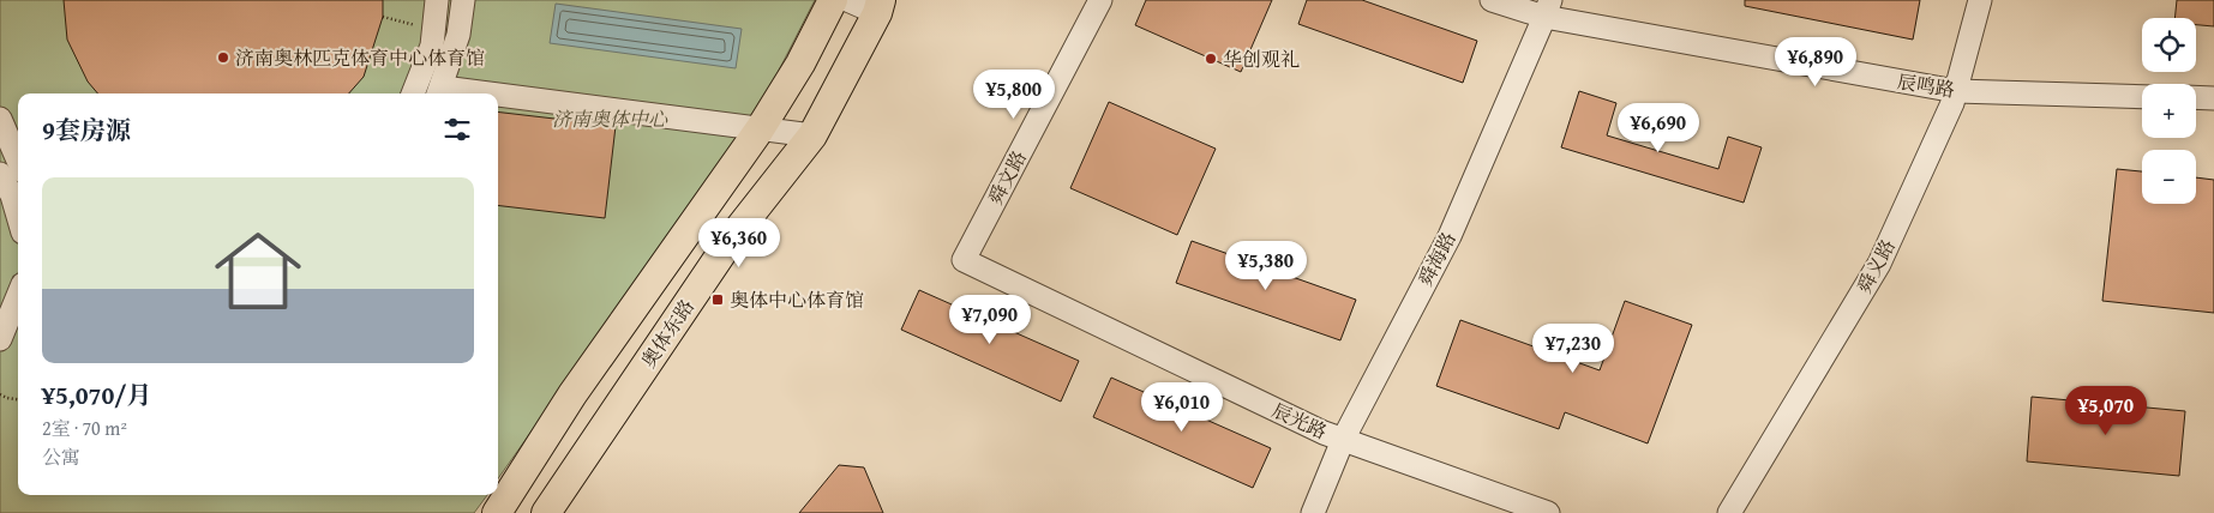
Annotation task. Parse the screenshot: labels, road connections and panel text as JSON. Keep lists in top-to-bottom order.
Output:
{
  "streets": {
    "main road": ["奥体东路"],
    "street": [
      "辰鸣路",
      "舜文路",
      "舜海路",
      "舜义路",
      "辰光路"
    ]
  },
  "crossings": [
    ["辰鸣路", "舜海路"],
    ["辰鸣路", "舜义路"],
    ["舜文路", "辰光路"],
    ["舜海路", "辰光路"]
  ],
  "parks": ["济南奥体中心"],
  "places": {
    "other": ["济南奥林匹克体育中心体育馆", "华创观礼"],
    "transit": ["奥体中心体育馆"]
  },
  "page": {
    "map_buttons": ["+", "−"],
    "price": [
      "¥6,890",
      "¥5,800",
      "¥6,690",
      "¥6,360",
      "¥5,380",
      "¥7,090",
      "¥7,230",
      "¥6,010",
      "¥5,070"
    ],
    "heading": "9套房源",
    "list": [
      {
        "name": "¥5,070/月",
        "note": "2室 · 70 m² · 公寓"
      }
    ]
  }
}
